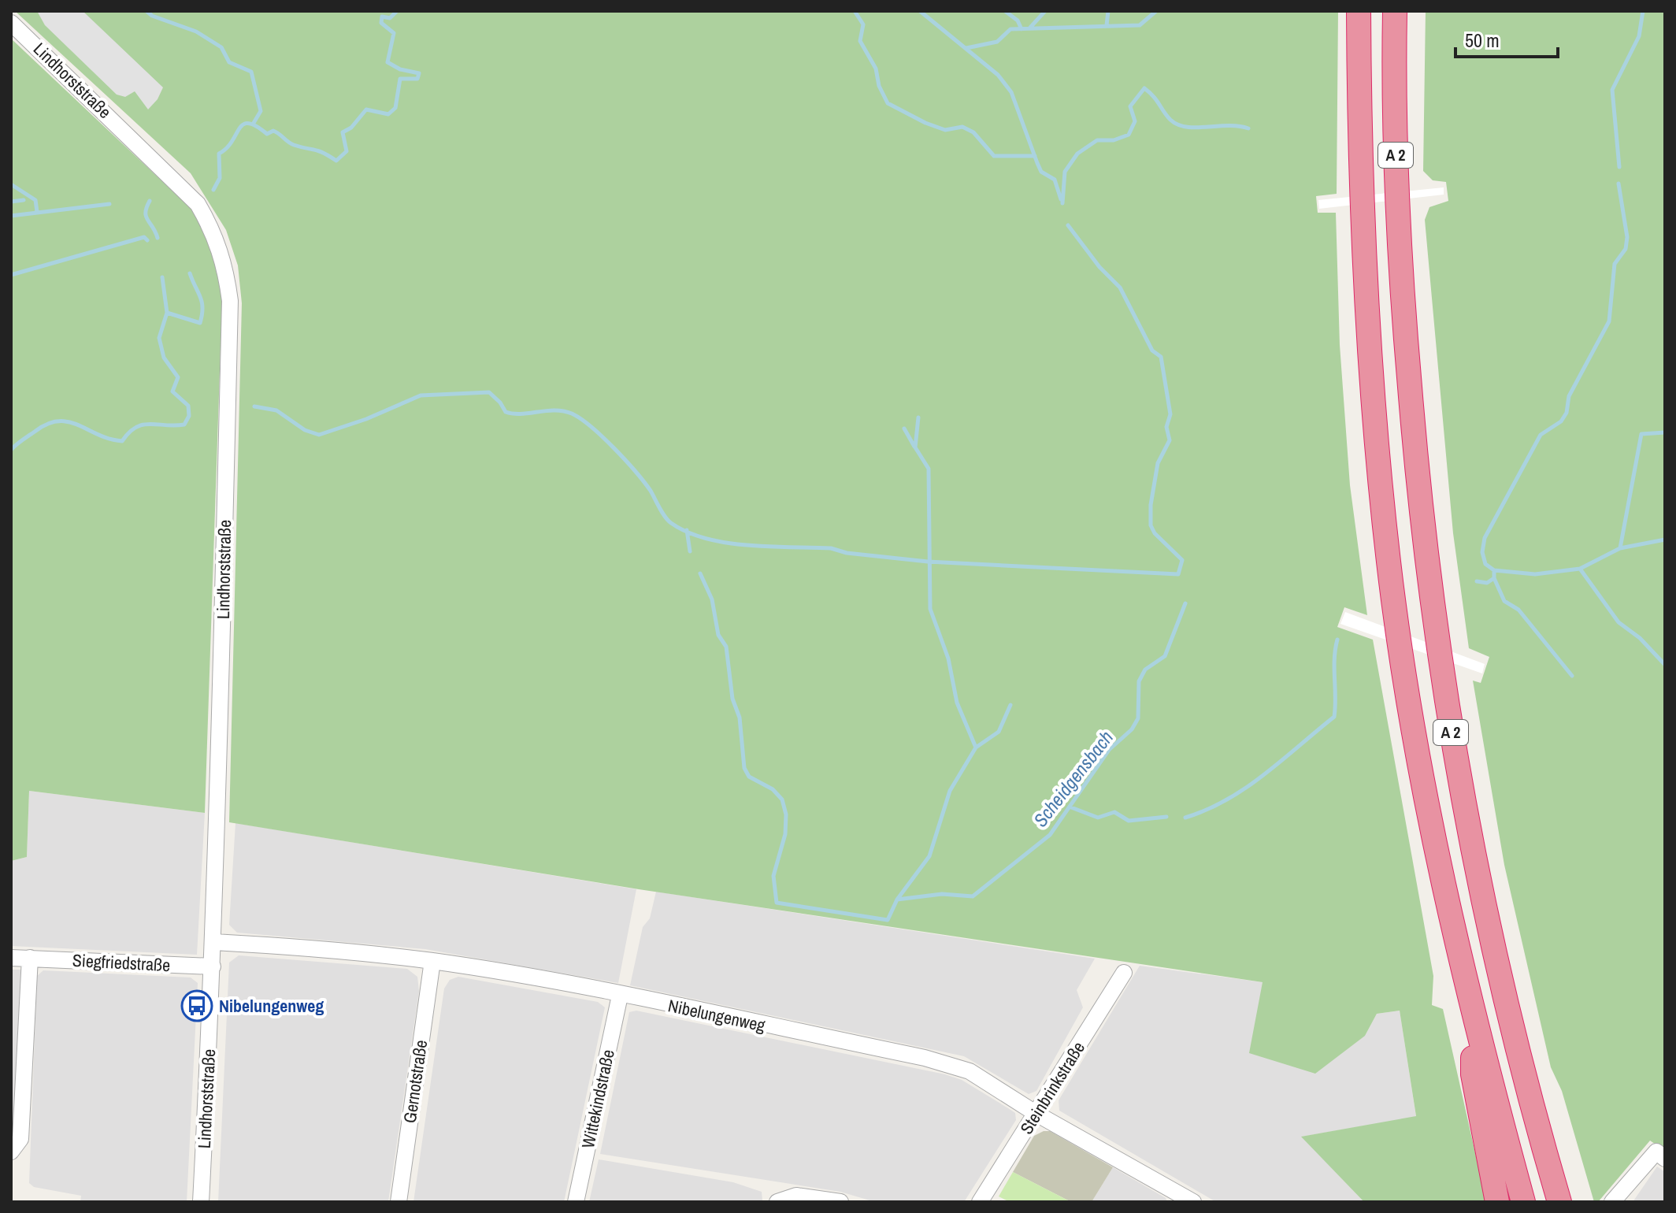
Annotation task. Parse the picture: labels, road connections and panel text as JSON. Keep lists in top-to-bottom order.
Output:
{
  "streets": {
    "highway": ["A 2"],
    "street": [
      "Lindhorststraße",
      "Siegfriedstraße",
      "Nibelungenweg",
      "Gernotstraße",
      "Steinbrinkstraße",
      "Wittekindstraße"
    ]
  },
  "crossings": [
    ["Lindhorststraße", "Siegfriedstraße"],
    ["Lindhorststraße", "Nibelungenweg"],
    ["Nibelungenweg", "Gernotstraße"],
    ["Nibelungenweg", "Steinbrinkstraße"],
    ["Nibelungenweg", "Wittekindstraße"]
  ],
  "water": ["Scheidgensbach"],
  "places": {
    "bus stop": ["Nibelungenweg"]
  },
  "scale_bar": "50 m"
}
